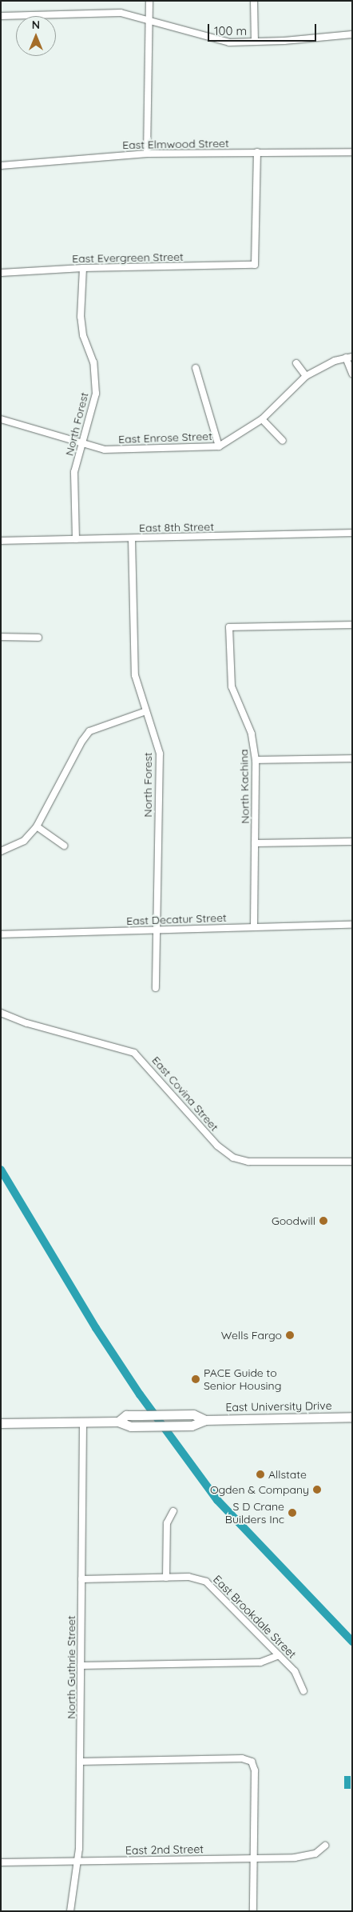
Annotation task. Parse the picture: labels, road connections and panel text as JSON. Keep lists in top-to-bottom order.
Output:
{
  "streets": {
    "main road": ["East University Drive"],
    "street": [
      "East Elmwood Street",
      "East Evergreen Street",
      "North Forest",
      "East Enrose Street",
      "East 8th Street",
      "North Kachina",
      "East Decatur Street",
      "East Covina Street",
      "East Brookdale Street",
      "North Guthrie Street",
      "East 2nd Street"
    ]
  },
  "crossings": [
    ["East Elmwood Street", "East Evergreen Street"],
    ["East Evergreen Street", "North Forest"],
    ["North Forest", "East Enrose Street"],
    ["North Forest", "East 8th Street"],
    ["North Forest", "East Decatur Street"],
    ["North Kachina", "East Decatur Street"],
    ["East University Drive", "North Guthrie Street"],
    ["East Brookdale Street", "North Guthrie Street"],
    ["North Guthrie Street", "East 2nd Street"]
  ],
  "places": [
    "Goodwill",
    "Wells Fargo",
    "PACE Guide to Senior Housing",
    "Allstate",
    "Ogden & Company",
    "S D Crane Builders Inc"
  ],
  "scale_bar": "100 m",
  "north": "top"
}
